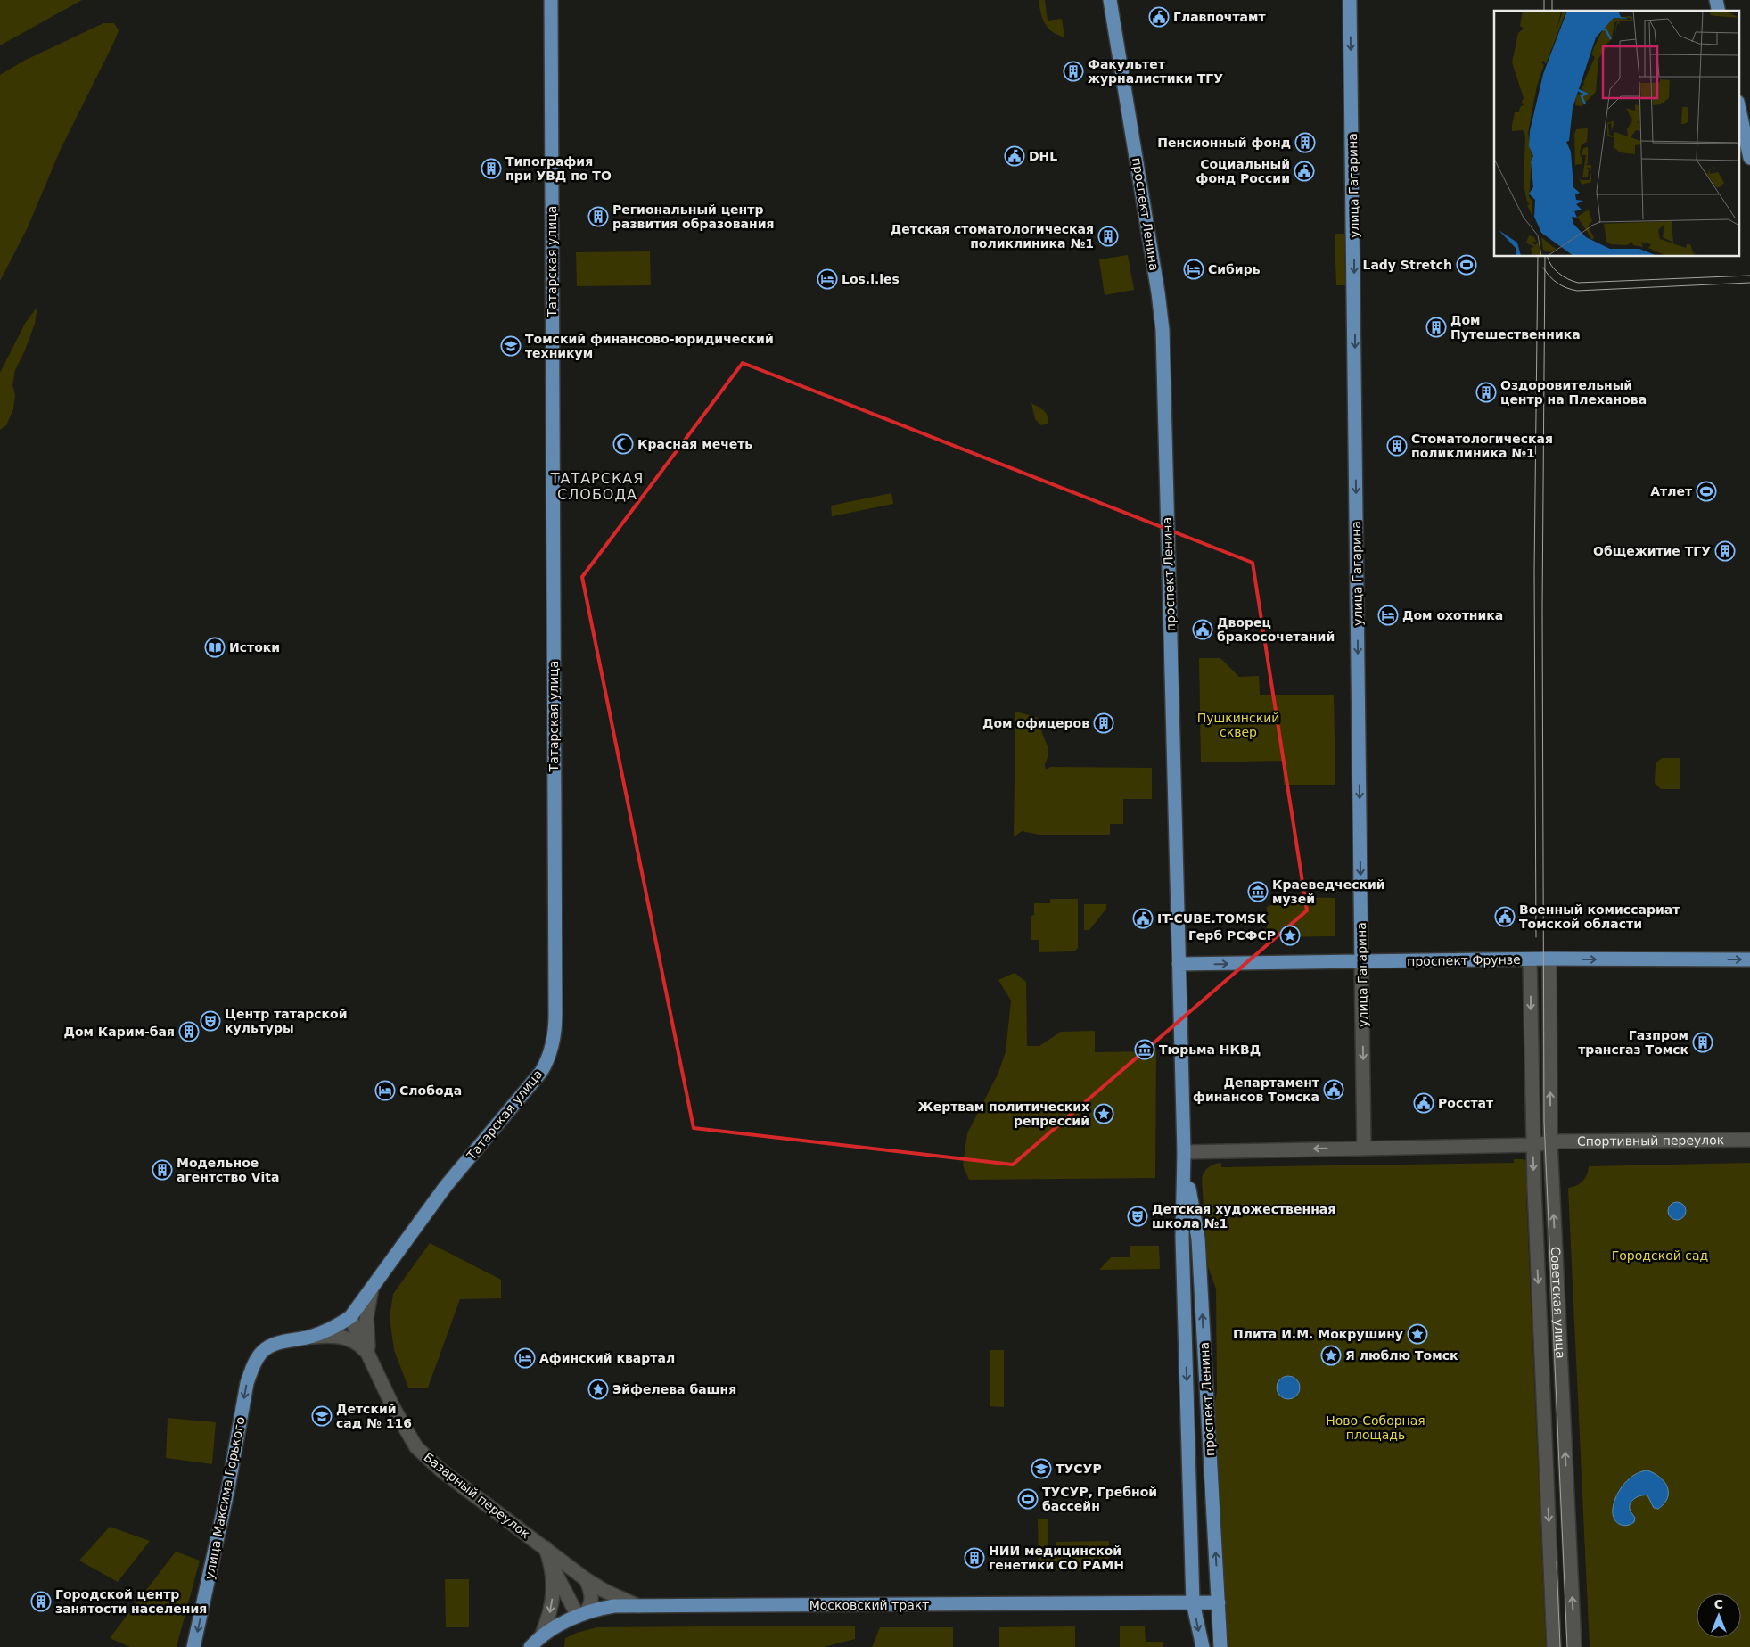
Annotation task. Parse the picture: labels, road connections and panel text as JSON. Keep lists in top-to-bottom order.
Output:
{
  "streets": {
    "main road": [
      "улица Гагарина",
      "проспект Ленина",
      "Татарская улица",
      "проспект Фрунзе",
      "улица Максима Горького",
      "Московский тракт"
    ],
    "street": ["Спортивный переулок", "Советская улица", "Базарный переулок"]
  },
  "crossings": [
    ["улица Гагарина", "проспект Фрунзе"],
    ["улица Гагарина", "Спортивный переулок"],
    ["проспект Ленина", "проспект Фрунзе"],
    ["проспект Ленина", "Московский тракт"],
    ["Татарская улица", "Базарный переулок"],
    ["Татарская улица", "улица Максима Горького"],
    ["проспект Фрунзе", "Советская улица"],
    ["Спортивный переулок", "Советская улица"],
    ["Базарный переулок", "Московский тракт"]
  ],
  "one_way": ["улица Гагарина", "проспект Фрунзе", "улица Максима Горького"],
  "districts": ["ТАТАРСКАЯ СЛОБОДА"],
  "parks": ["Пушкинский сквер", "Городской сад", "Ново-Соборная площадь"],
  "places": {
    "public building": [
      "Главпочтамт",
      "DHL",
      "Социальный фонд России",
      "Дворец бракосочетаний",
      "Военный комиссариат Томской области",
      "IT-CUBE.TOMSK",
      "Департамент финансов Томска",
      "Росстат"
    ],
    "building": [
      "Факультет журналистики ТГУ",
      "Пенсионный фонд",
      "Типография при УВД по ТО",
      "Региональный центр развития образования",
      "Детская стоматологическая поликлиника №1",
      "Дом Путешественника",
      "Оздоровительный центр на Плеханова",
      "Стоматологическая поликлиника №1",
      "Общежитие ТГУ",
      "Дом офицеров",
      "Дом Карим-бая",
      "Газпром трансгаз Томск",
      "Модельное агентство Vita",
      "НИИ медицинской генетики СО РАМН",
      "Городской центр занятости населения"
    ],
    "sports": ["Lady Stretch", "Атлет", "ТУСУР, Гребной бассейн"],
    "hotel": [
      "Сибирь",
      "Los.i.les",
      "Дом охотника",
      "Слобода",
      "Афинский квартал"
    ],
    "school or university": ["Томский финансово-юридический техникум", "Детский сад № 116", "ТУСУР"],
    "mosque": ["Красная мечеть"],
    "library": ["Истоки"],
    "museum": ["Краеведческий музей", "Тюрьма НКВД"],
    "place": [
      "Герб РСФСР",
      "Жертвам политических репрессий",
      "Плита И.М. Мокрушину",
      "Я люблю Томск",
      "Эйфелева башня"
    ],
    "theatre": ["Центр татарской культуры", "Детская художественная школа №1"]
  },
  "north": "top"
}
